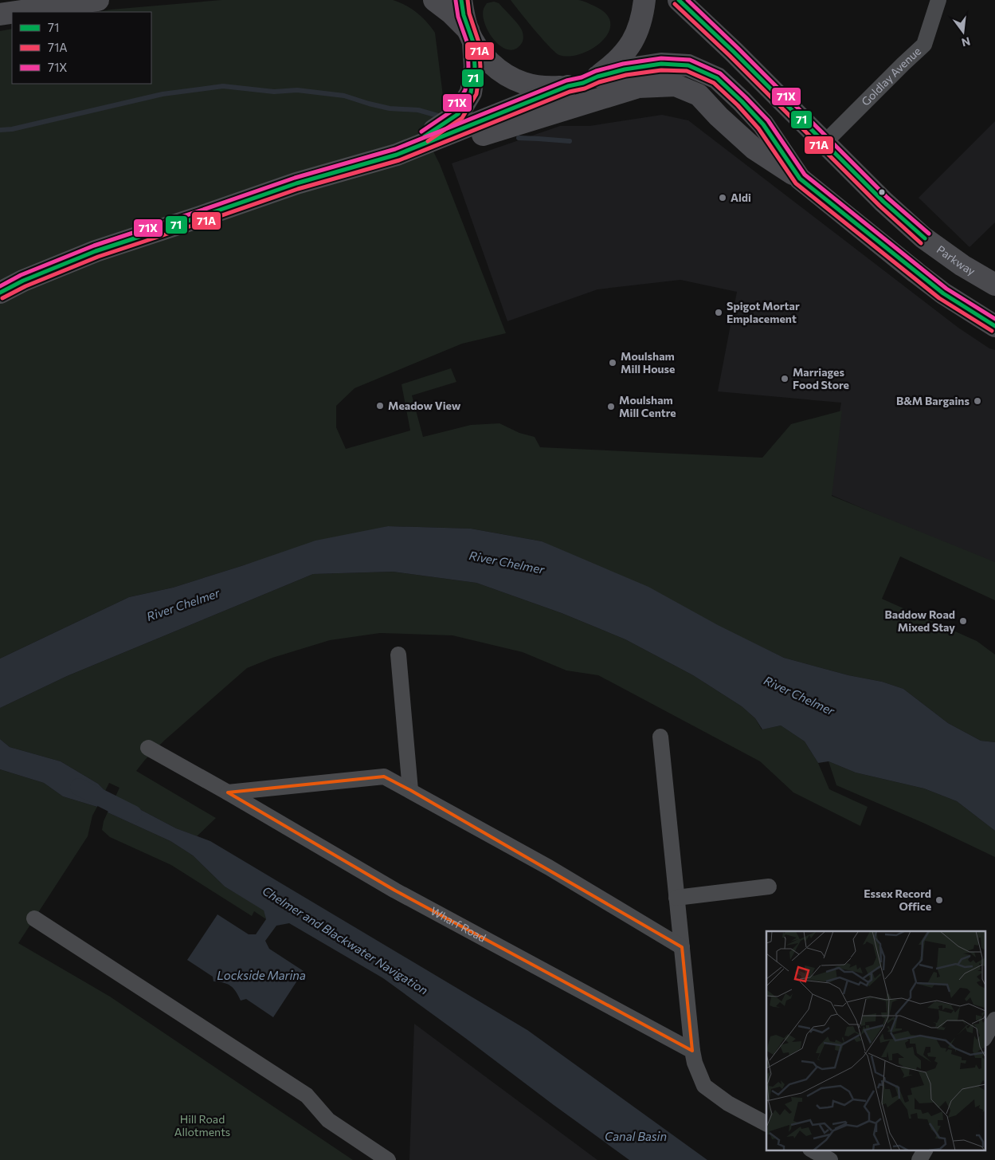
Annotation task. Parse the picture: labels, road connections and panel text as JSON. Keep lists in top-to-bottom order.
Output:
{
  "streets": {
    "main road": ["Parkway"],
    "street": ["Goldlay Avenue", "Wharf Road"]
  },
  "crossings": [
    ["Goldlay Avenue", "Parkway"]
  ],
  "water": [
    "River Chelmer",
    "Chelmer and Blackwater Navigation",
    "Lockside Marina",
    "Canal Basin"
  ],
  "parks": ["Hill Road Allotments"],
  "places": [
    "Aldi",
    "Spigot Mortar Emplacement",
    "Moulsham Mill House",
    "Marriages Food Store",
    "B&M Bargains",
    "Meadow View",
    "Moulsham Mill Centre",
    "Baddow Road Mixed Stay",
    "Essex Record Office"
  ],
  "lines": ["transit line 71", "transit line 71A", "transit line 71X"],
  "legend": ["71", "71A", "71X"],
  "north": "bottom"
}
